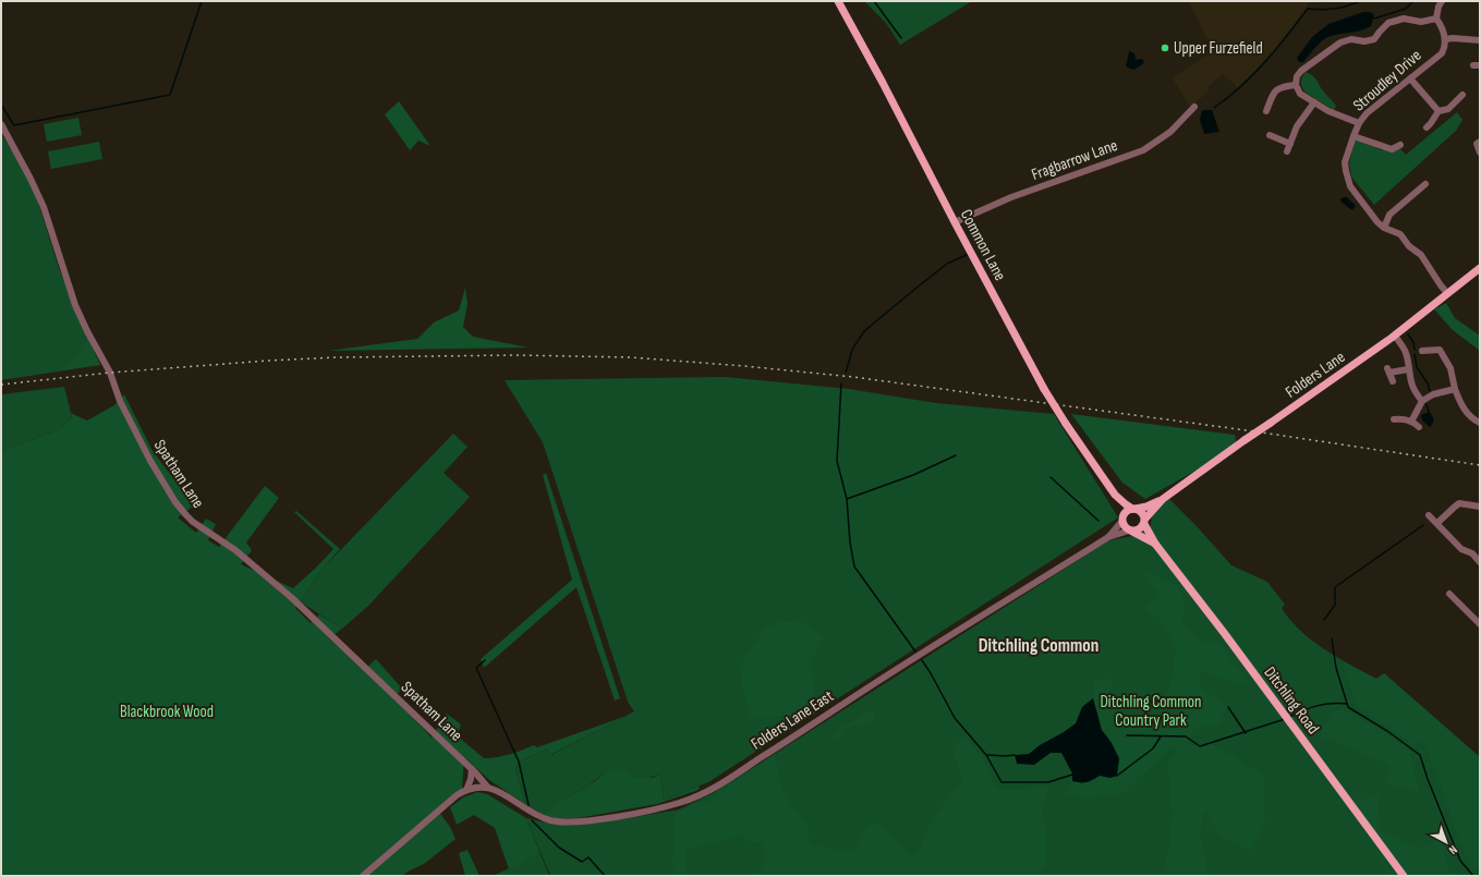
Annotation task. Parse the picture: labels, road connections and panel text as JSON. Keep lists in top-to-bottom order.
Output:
{
  "streets": {
    "main road": ["Common Lane", "Folders Lane", "Ditchling Road"],
    "street": [
      "Stroudley Drive",
      "Fragbarrow Lane",
      "Spatham Lane",
      "Folders Lane East"
    ]
  },
  "crossings": [
    ["Stroudley Drive", "Folders Lane"],
    ["Fragbarrow Lane", "Common Lane"],
    ["Common Lane", "Folders Lane"],
    ["Common Lane", "Ditchling Road"],
    ["Common Lane", "Folders Lane East"],
    ["Folders Lane", "Ditchling Road"],
    ["Folders Lane", "Folders Lane East"],
    ["Spatham Lane", "Folders Lane East"],
    ["Ditchling Road", "Folders Lane East"]
  ],
  "districts": ["Ditchling Common"],
  "parks": ["Ditchling Common Country Park", "Blackbrook Wood"],
  "places": ["Upper Furzefield"],
  "north": "bottom right"
}
